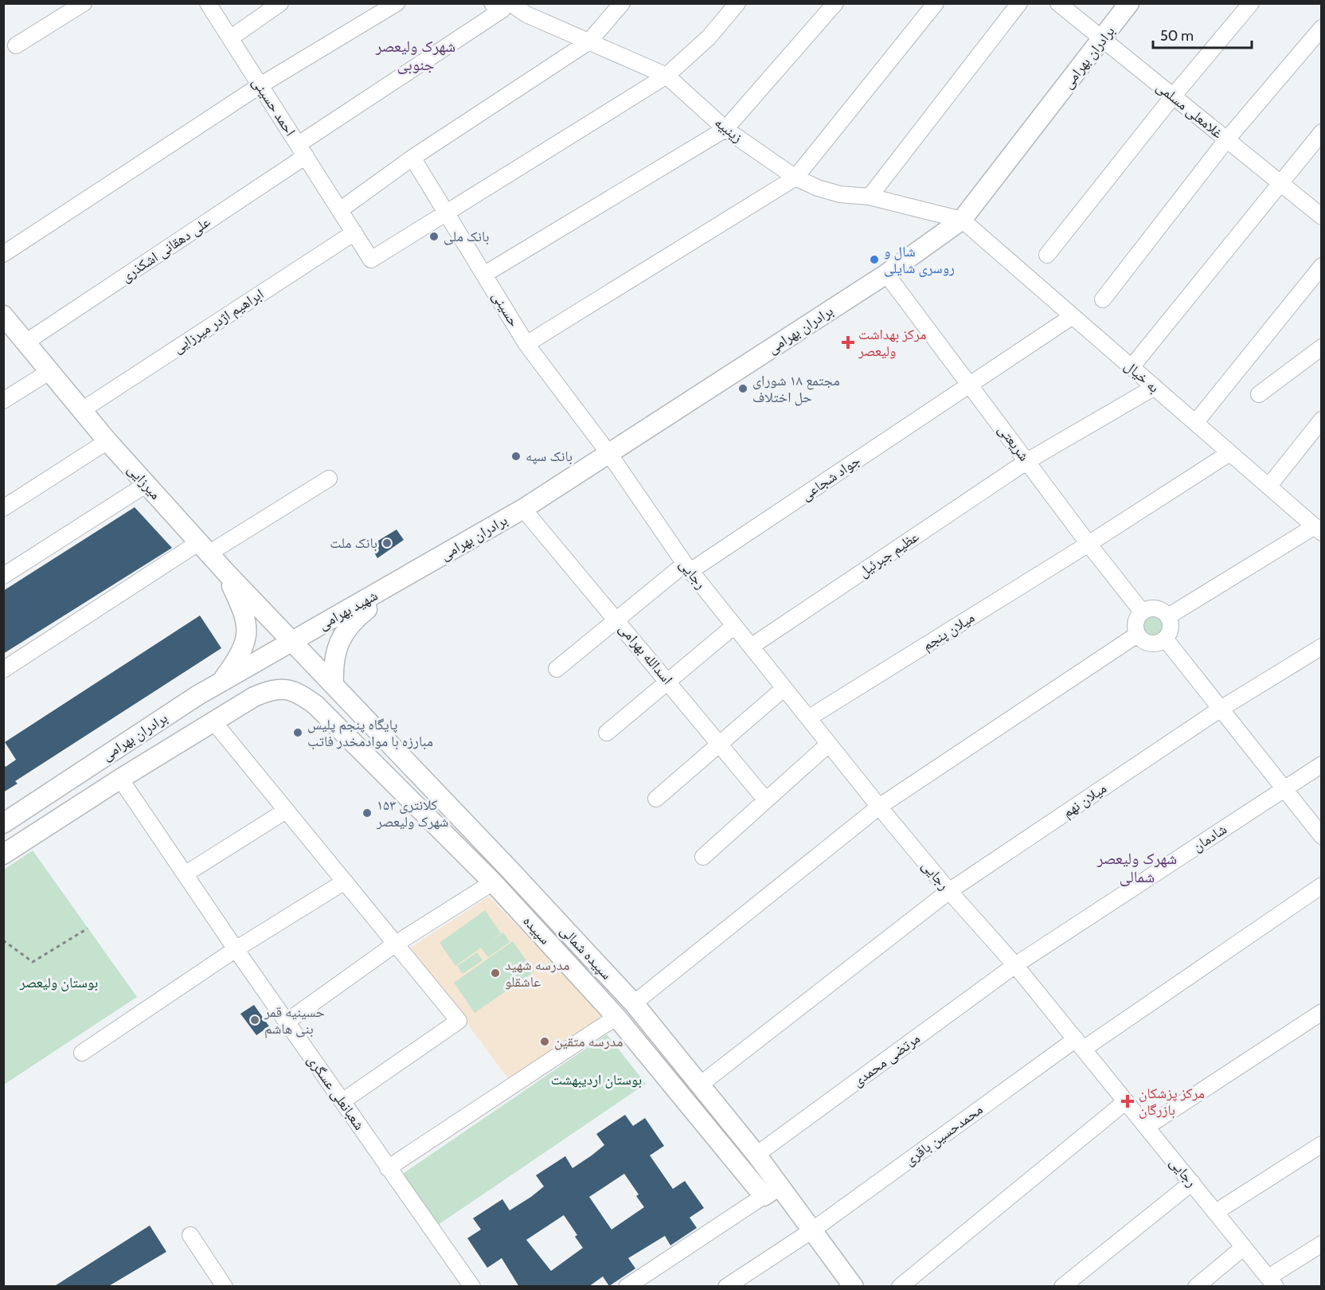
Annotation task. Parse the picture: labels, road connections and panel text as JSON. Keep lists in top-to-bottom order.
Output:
{
  "streets": {
    "main road": [
      "برادران بهرامی",
      "میرزایی",
      "شهید بهرامی",
      "سپیده",
      "سپیده شمالی"
    ],
    "street": [
      "احمد حسینی",
      "غلامعلی مسلمی",
      "زینبیه",
      "علی دهقانی اشکذری",
      "حسینی",
      "ابراهیم اژدر میرزایی",
      "به خیال",
      "شریعتی",
      "جواد شجاعی",
      "عظیم جبرئیل",
      "رجایی",
      "میلان پنجم",
      "اسدالله بهرامی",
      "میلان نهم",
      "شادمان",
      "مرتضی محمدی",
      "شعبانعلی عسگری",
      "محمدحسین باقری"
    ]
  },
  "crossings": [
    ["برادران بهرامی", "غلامعلی مسلمی"],
    ["برادران بهرامی", "زینبیه"],
    ["برادران بهرامی", "حسینی"],
    ["برادران بهرامی", "به خیال"],
    ["برادران بهرامی", "شریعتی"],
    ["برادران بهرامی", "میرزایی"],
    ["برادران بهرامی", "رجایی"],
    ["برادران بهرامی", "شهید بهرامی"],
    ["برادران بهرامی", "اسدالله بهرامی"],
    ["برادران بهرامی", "سپیده"],
    ["برادران بهرامی", "سپیده شمالی"],
    ["برادران بهرامی", "شعبانعلی عسگری"],
    ["احمد حسینی", "علی دهقانی اشکذری"],
    ["احمد حسینی", "حسینی"],
    ["احمد حسینی", "ابراهیم اژدر میرزایی"],
    ["زینبیه", "علی دهقانی اشکذری"],
    ["زینبیه", "به خیال"],
    ["علی دهقانی اشکذری", "میرزایی"],
    ["حسینی", "رجایی"],
    ["ابراهیم اژدر میرزایی", "میرزایی"],
    ["به خیال", "جواد شجاعی"],
    ["به خیال", "عظیم جبرئیل"],
    ["به خیال", "میلان پنجم"],
    ["شریعتی", "جواد شجاعی"],
    ["شریعتی", "عظیم جبرئیل"],
    ["شریعتی", "میلان پنجم"],
    ["جواد شجاعی", "رجایی"],
    ["جواد شجاعی", "اسدالله بهرامی"],
    ["میرزایی", "شهید بهرامی"],
    ["میرزایی", "سپیده شمالی"],
    ["عظیم جبرئیل", "رجایی"],
    ["رجایی", "میلان پنجم"],
    ["رجایی", "میلان نهم"],
    ["رجایی", "شادمان"],
    ["رجایی", "مرتضی محمدی"],
    ["رجایی", "محمدحسین باقری"],
    ["شهید بهرامی", "سپیده شمالی"],
    ["میلان نهم", "سپیده شمالی"],
    ["شادمان", "مرتضی محمدی"],
    ["سپیده", "سپیده شمالی"],
    ["سپیده شمالی", "مرتضی محمدی"],
    ["سپیده شمالی", "محمدحسین باقری"]
  ],
  "districts": ["شهرک ولیعصر جنوبی", "شهرک ولیعصر شمالی"],
  "parks": ["بوستان ولیعصر", "بوستان اردیبهشت"],
  "places": {
    "other": [
      "بانک ملی",
      "شال و روسری شایلی",
      "مجتمع ۱۸ شورای حل اختلاف",
      "بانک سپه",
      "بانک ملت",
      "پایگاه پنجم پلیس مبارزه با موادمخدر فاتب",
      "کلانتری ۱۵۳ شهرک ولیعصر",
      "مدرسه شهید عاشقلو",
      "حسینیه قمر بنی هاشم",
      "مدرسه متقین"
    ],
    "health": ["مرکز بهداشت ولیعصر", "مرکز پزشکان بازرگان"]
  },
  "scale_bar": "50 m"
}
